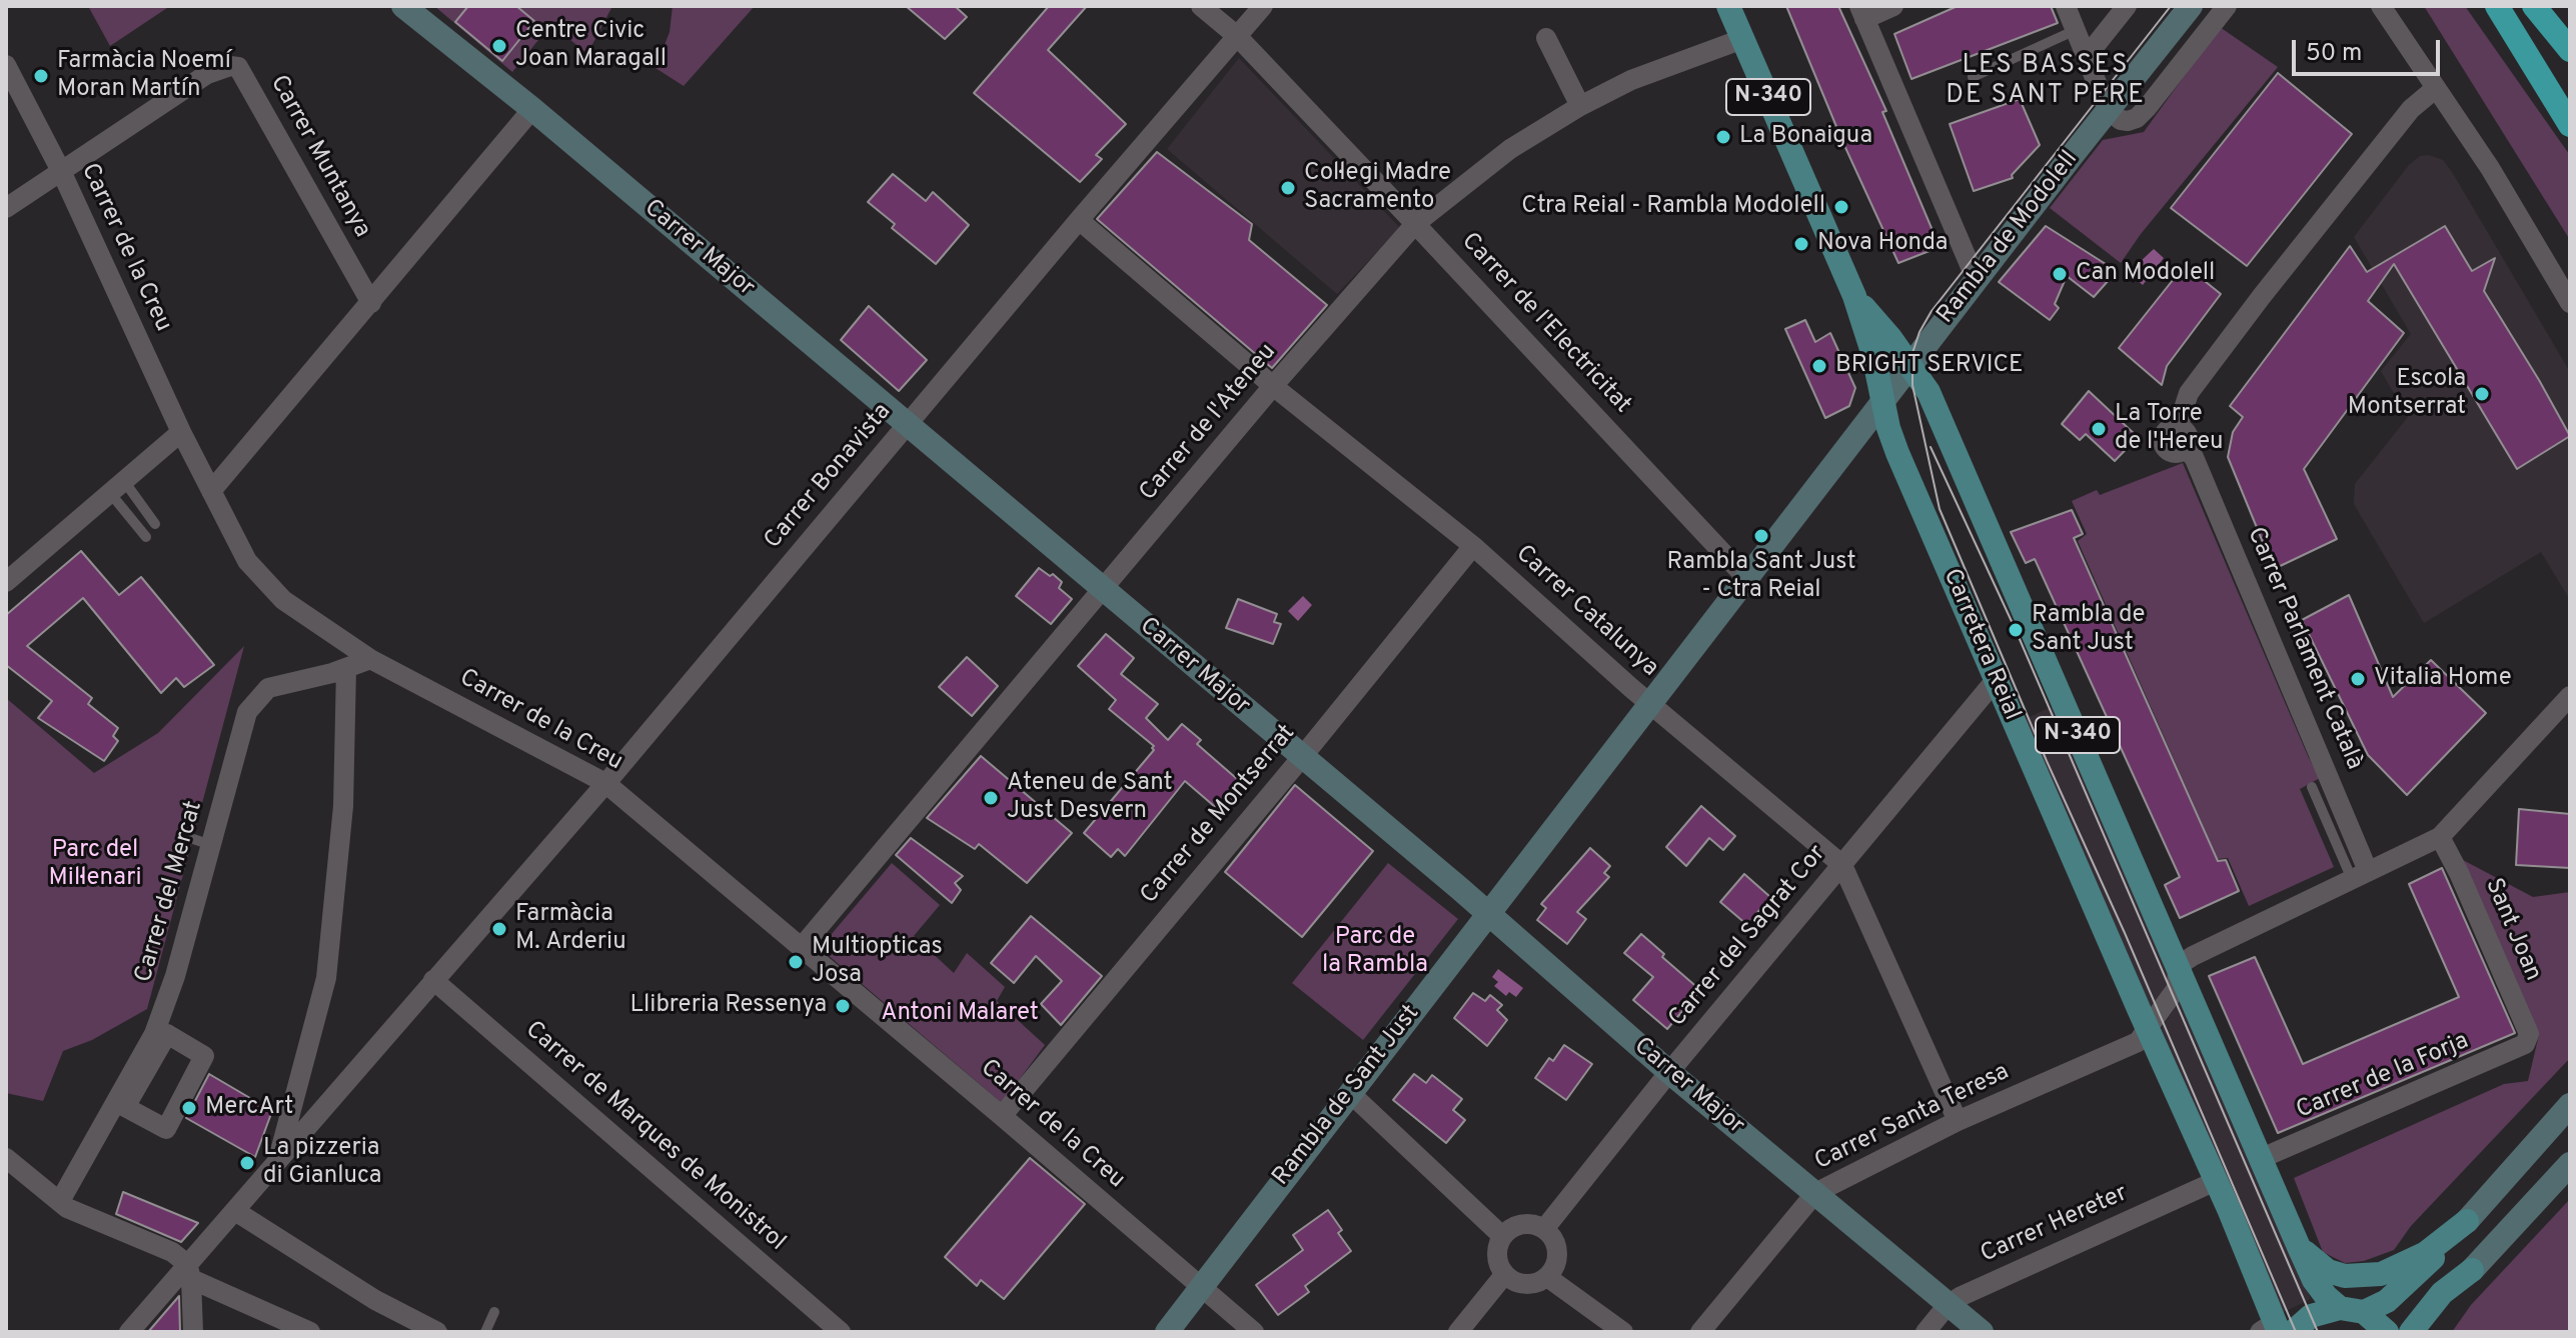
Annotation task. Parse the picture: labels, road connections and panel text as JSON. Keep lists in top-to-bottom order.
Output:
{
  "streets": {
    "main road": ["N-340", "Carretera Reial"],
    "street": [
      "Carrer Muntanya",
      "Rambla de Modolell",
      "Carrer de la Creu",
      "Carrer Major",
      "Carrer de l'Electricitat",
      "Carrer de l'Ateneu",
      "Carrer Bonavista",
      "Carrer Catalunya",
      "Carrer Parlament Català",
      "Carrer de Montserrat",
      "Carrer del Mercat",
      "Sant Joan",
      "Carrer del Sagrat Cor",
      "Carrer de la Forja",
      "Rambla de Sant Just",
      "Carrer Santa Teresa",
      "Carrer de Marques de Monistrol",
      "Carrer Hereter"
    ]
  },
  "crossings": [
    ["N-340", "Carretera Reial"],
    ["Carrer Muntanya", "Carrer de la Creu"],
    ["Rambla de Modolell", "Carretera Reial"],
    ["Rambla de Modolell", "Rambla de Sant Just"],
    ["Carrer de la Creu", "Carrer de l'Ateneu"],
    ["Carrer de la Creu", "Carrer Bonavista"],
    ["Carrer de la Creu", "Carrer de Montserrat"],
    ["Carrer de la Creu", "Carrer del Mercat"],
    ["Carrer de la Creu", "Rambla de Sant Just"],
    ["Carrer Major", "Carrer de l'Ateneu"],
    ["Carrer Major", "Carrer Bonavista"],
    ["Carrer Major", "Carrer de Montserrat"],
    ["Carrer Major", "Carrer del Sagrat Cor"],
    ["Carrer Major", "Rambla de Sant Just"],
    ["Carrer Major", "Carrer Santa Teresa"],
    ["Carrer Major", "Carrer Hereter"],
    ["Carrer de l'Electricitat", "Carrer de l'Ateneu"],
    ["Carrer de l'Electricitat", "Carrer Bonavista"],
    ["Carrer de l'Electricitat", "Rambla de Sant Just"],
    ["Carrer de l'Ateneu", "Carrer Catalunya"],
    ["Carrer de l'Ateneu", "Carretera Reial"],
    ["Carrer Bonavista", "Carrer Catalunya"],
    ["Carrer Bonavista", "Carrer de Marques de Monistrol"],
    ["Carrer Catalunya", "Carrer de Montserrat"],
    ["Carrer Catalunya", "Carrer del Sagrat Cor"],
    ["Carrer Catalunya", "Rambla de Sant Just"],
    ["Carrer Catalunya", "Carrer Santa Teresa"],
    ["Carretera Reial", "Carrer del Sagrat Cor"],
    ["Carretera Reial", "Carrer de la Forja"],
    ["Carretera Reial", "Rambla de Sant Just"],
    ["Carretera Reial", "Carrer Santa Teresa"],
    ["Carretera Reial", "Carrer Hereter"],
    ["Sant Joan", "Carrer de la Forja"]
  ],
  "districts": ["LES BASSES DE SANT PERE"],
  "parks": ["Parc del Mil·lenari", "Parc de la Rambla", "Antoni Malaret"],
  "places": [
    "Centre Civic Joan Maragall",
    "Farmàcia Noemí Moran Martín",
    "La Bonaigua",
    "Col·legi Madre Sacramento",
    "Ctra Reial - Rambla Modolell",
    "Nova Honda",
    "Can Modolell",
    "BRIGHT SERVICE",
    "Escola Montserrat",
    "La Torre de l'Hereu",
    "Rambla Sant Just - Ctra Reial",
    "Rambla de Sant Just",
    "Vitalia Home",
    "Ateneu de Sant Just Desvern",
    "Farmàcia M. Arderiu",
    "Multiopticas Josa",
    "Llibreria Ressenya",
    "MercArt",
    "La pizzeria di Gianluca"
  ],
  "scale_bar": "50 m"
}
